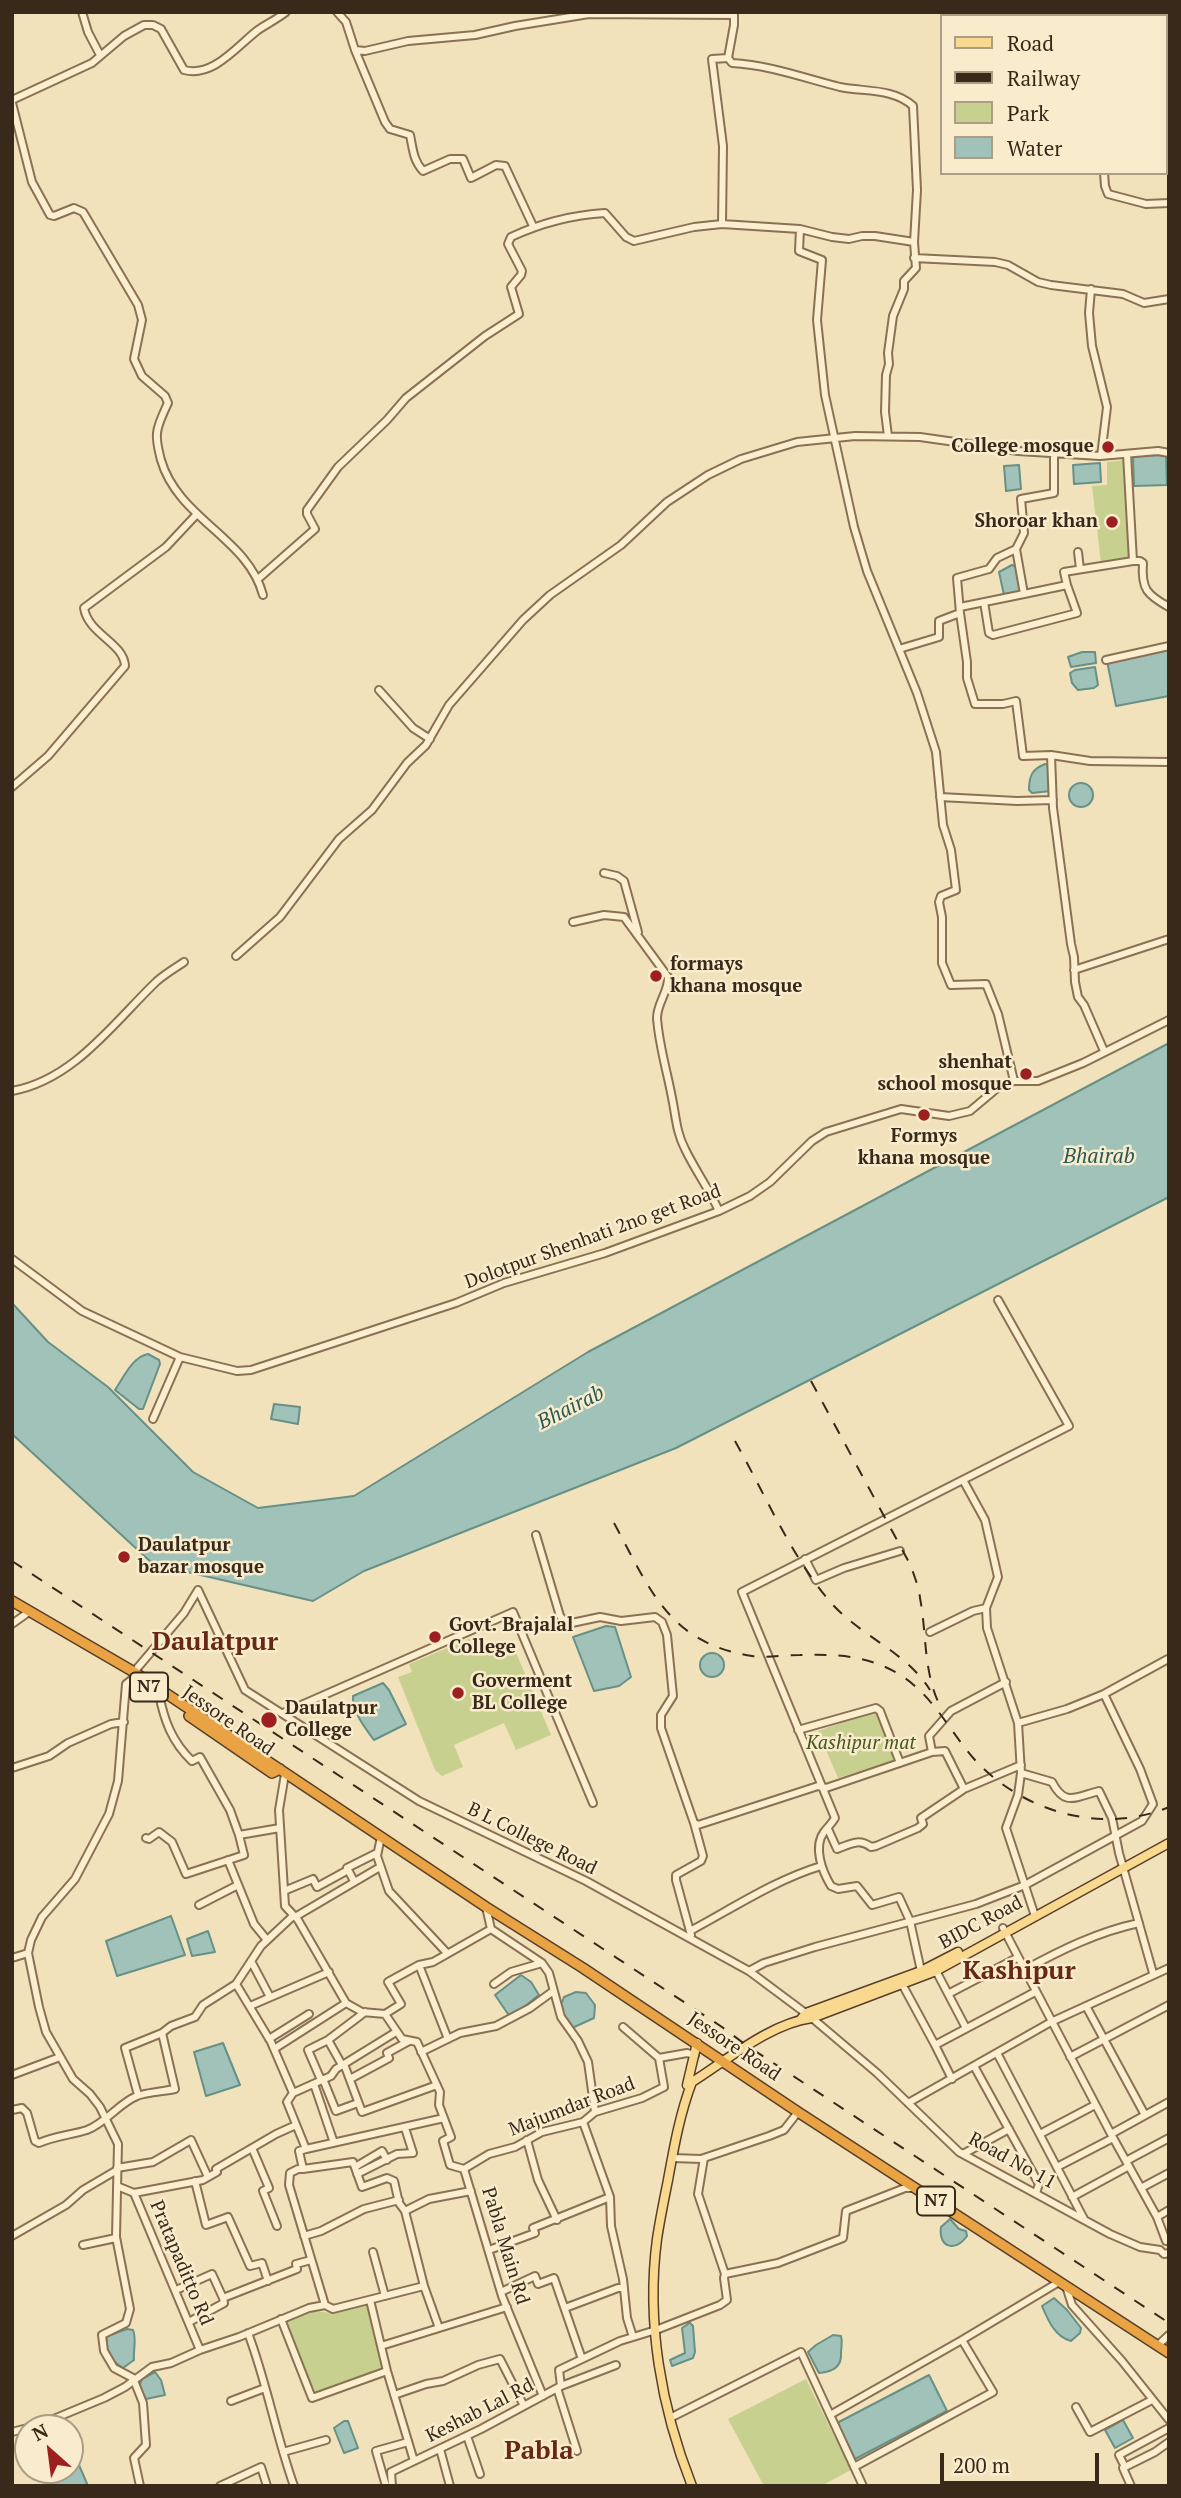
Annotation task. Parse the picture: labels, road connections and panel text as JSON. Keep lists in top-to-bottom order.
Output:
{
  "streets": {
    "highway": ["N7", "Jessore Road"],
    "main road": ["BIDC Road"],
    "street": [
      "Dolotpur Shenhati 2no get Road",
      "B L College Road",
      "Majumdar Road",
      "Road No 11",
      "Pabla Main Rd",
      "Pratapaditto Rd",
      "Keshab Lal Rd"
    ]
  },
  "crossings": [
    ["Jessore Road", "B L College Road"],
    ["Jessore Road", "BIDC Road"],
    ["B L College Road", "BIDC Road"],
    ["B L College Road", "Road No 11"],
    ["BIDC Road", "Road No 11"],
    ["BIDC Road", "Keshab Lal Rd"],
    ["Majumdar Road", "Pabla Main Rd"],
    ["Pabla Main Rd", "Keshab Lal Rd"]
  ],
  "districts": ["Daulatpur", "Kashipur", "Pabla"],
  "water": ["Bhairab"],
  "parks": ["Kashipur mat"],
  "places": [
    "College mosque",
    "Shoroar khan",
    "formays khana mosque",
    "shenhat school mosque",
    "Formys khana mosque",
    "Daulatpur bazar mosque",
    "Govt. Brajalal College",
    "Goverment BL College",
    "Daulatpur College"
  ],
  "legend": [
    "Road",
    "Railway",
    "Park",
    "Water"
  ],
  "scale_bar": "200 m",
  "north": "top left"
}
